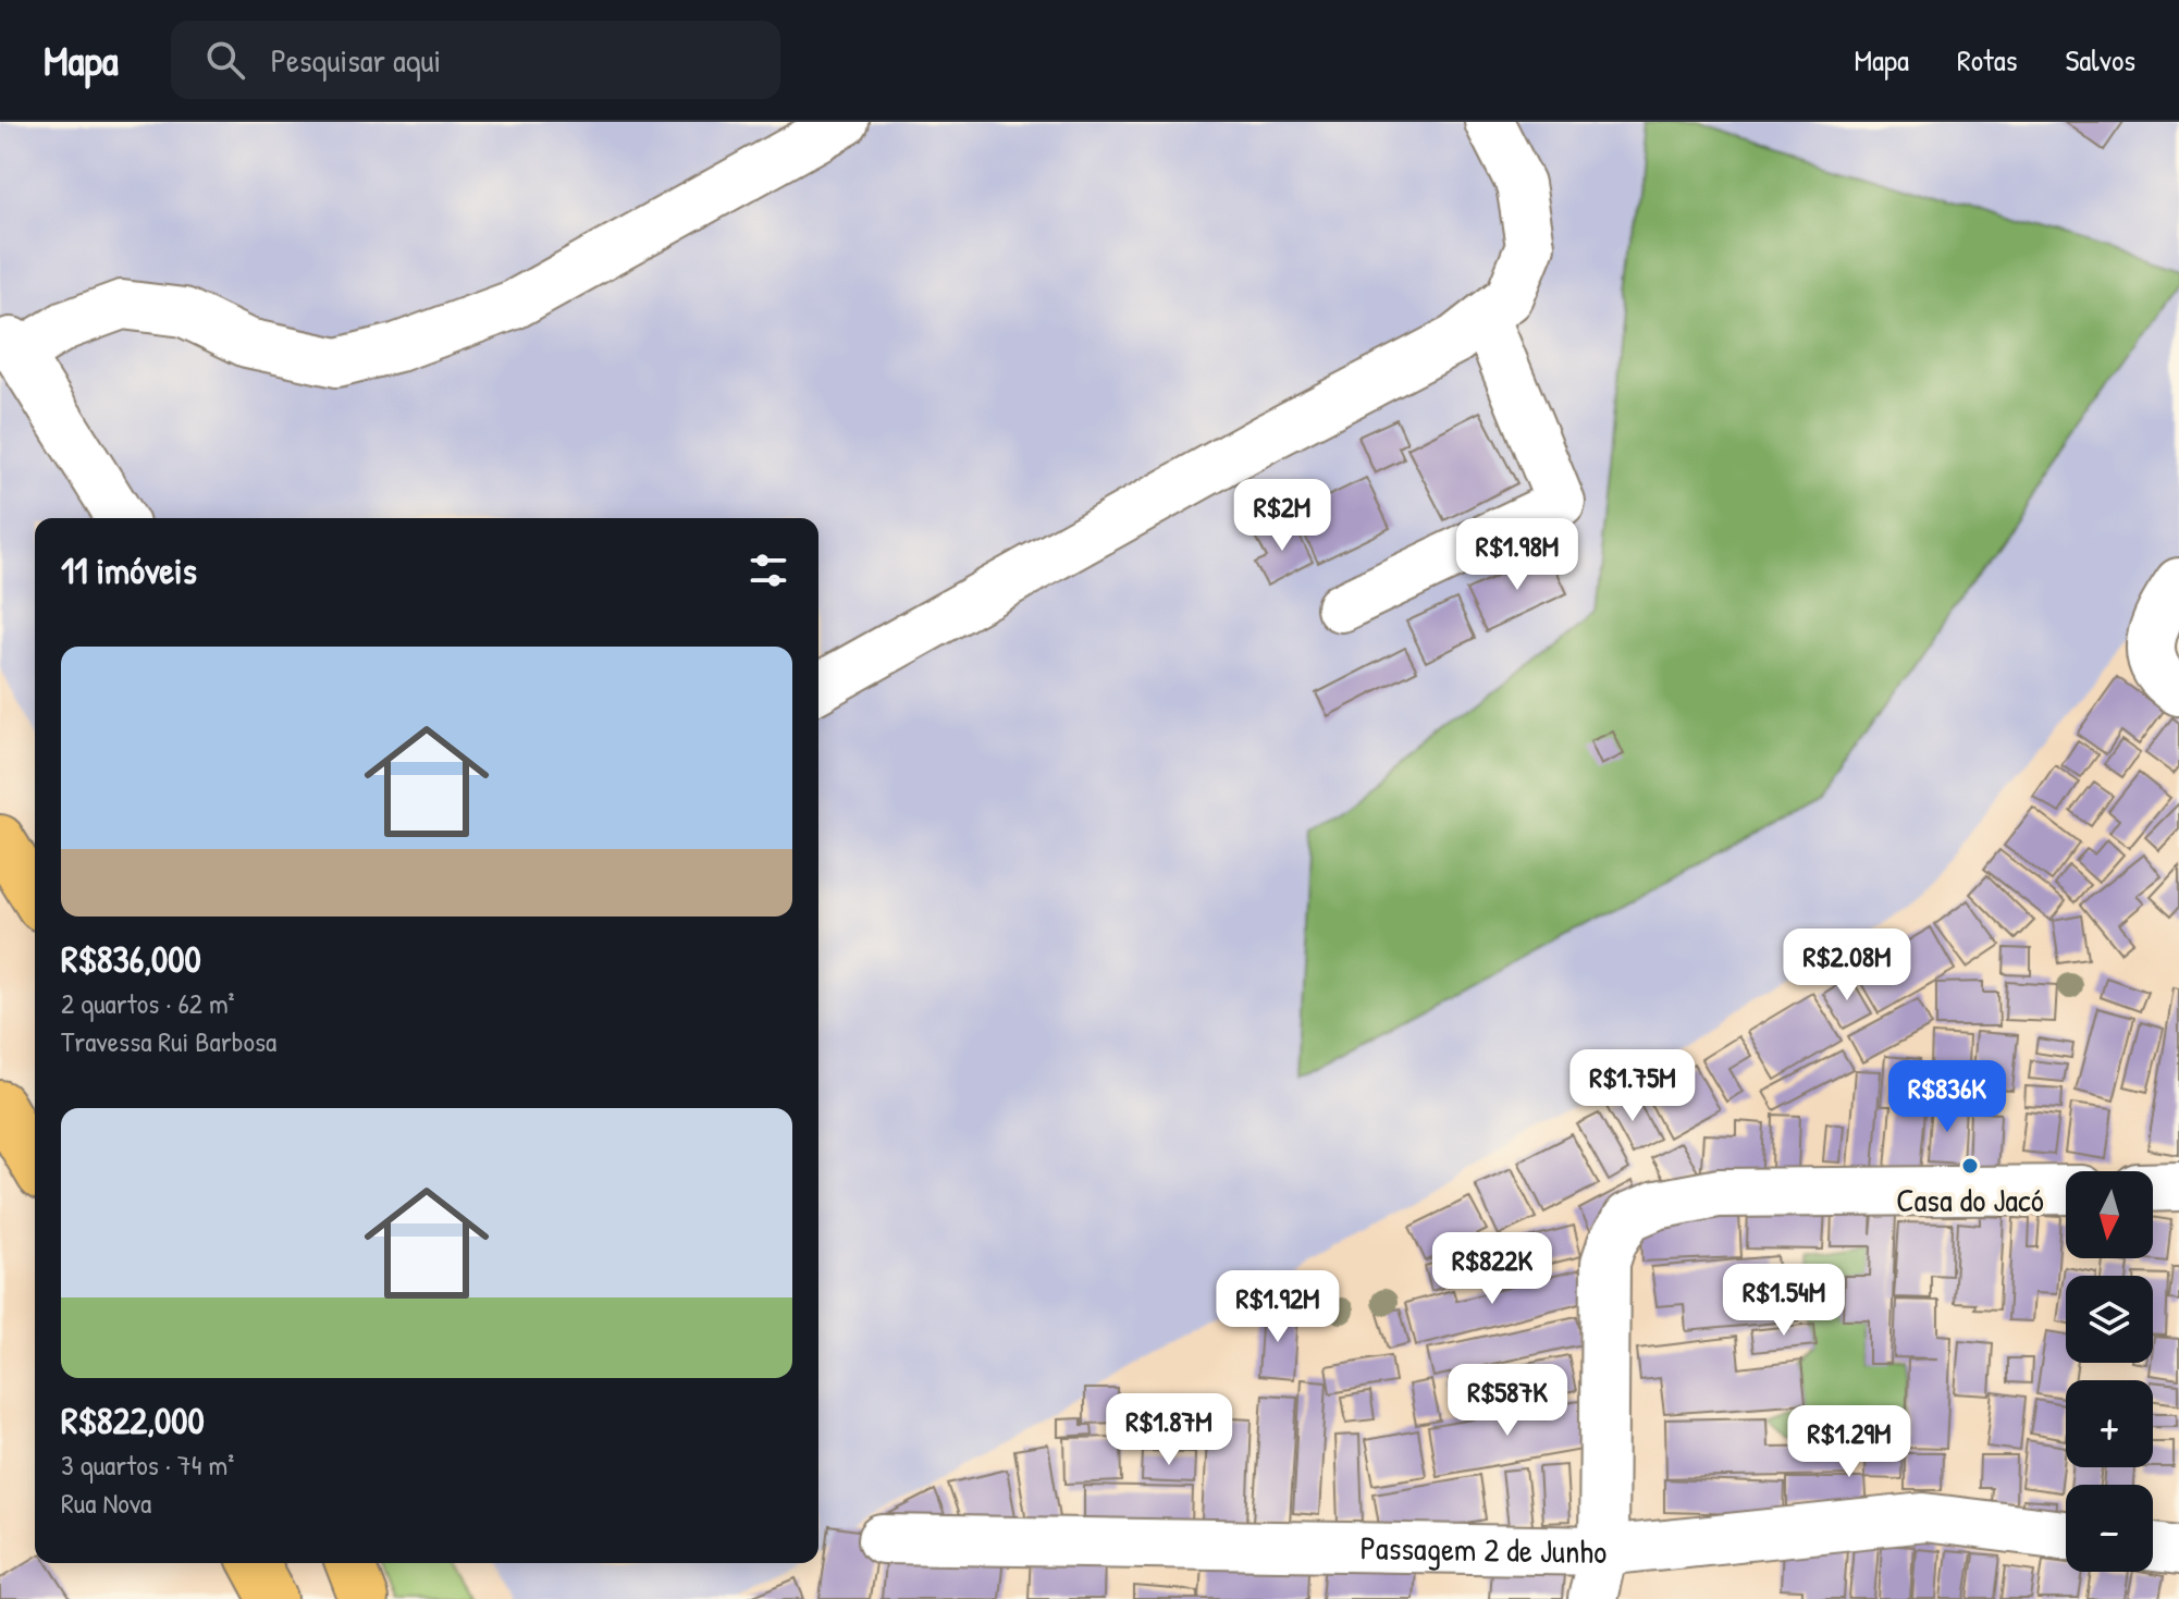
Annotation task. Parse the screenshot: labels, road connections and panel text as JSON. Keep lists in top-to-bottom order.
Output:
{
  "streets": {
    "street": ["Passagem 2 de Junho"]
  },
  "places": ["Casa do Jacó"],
  "north": "bottom",
  "page": {
    "header": "Mapa",
    "search": "Pesquisar aqui",
    "nav": ["Mapa", "Rotas", "Salvos"],
    "price": [
      "R$2M",
      "R$1.98M",
      "R$2.08M",
      "R$1.75M",
      "R$836K",
      "R$822K",
      "R$1.54M",
      "R$1.92M",
      "R$587K",
      "R$1.87M",
      "R$1.29M"
    ],
    "heading": "11 imóveis",
    "list": [
      {
        "name": "R$836,000",
        "note": "2 quartos · 62 m² · Travessa Rui Barbosa"
      },
      {
        "name": "R$822,000",
        "note": "3 quartos · 74 m² · Rua Nova"
      }
    ],
    "map_buttons": ["+", "−"]
  }
}
